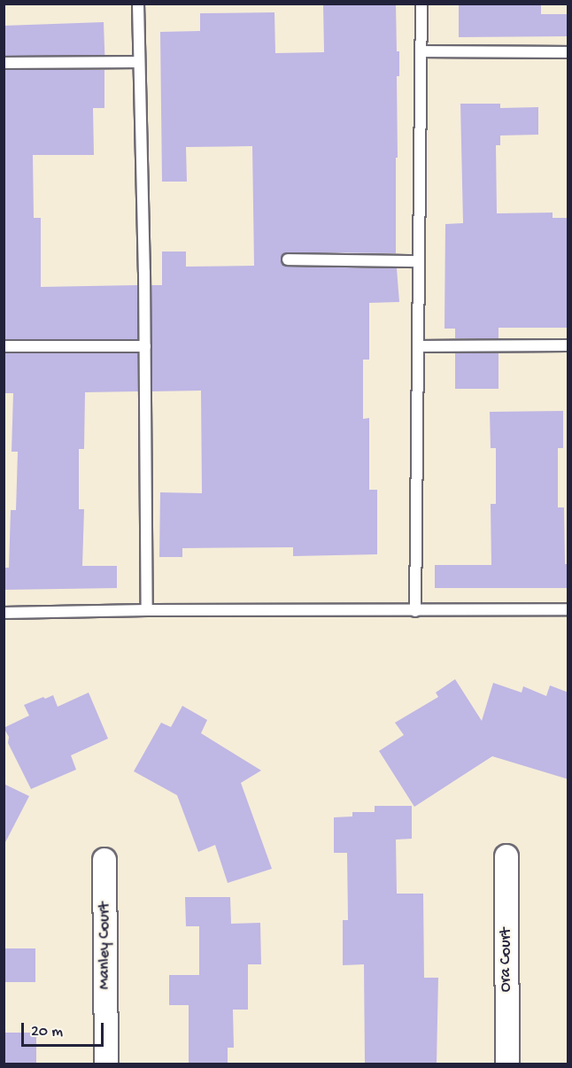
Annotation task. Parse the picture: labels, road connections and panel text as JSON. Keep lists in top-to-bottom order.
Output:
{
  "streets": {
    "street": ["Manley Court", "Ora Court"]
  },
  "scale_bar": "20 m"
}
